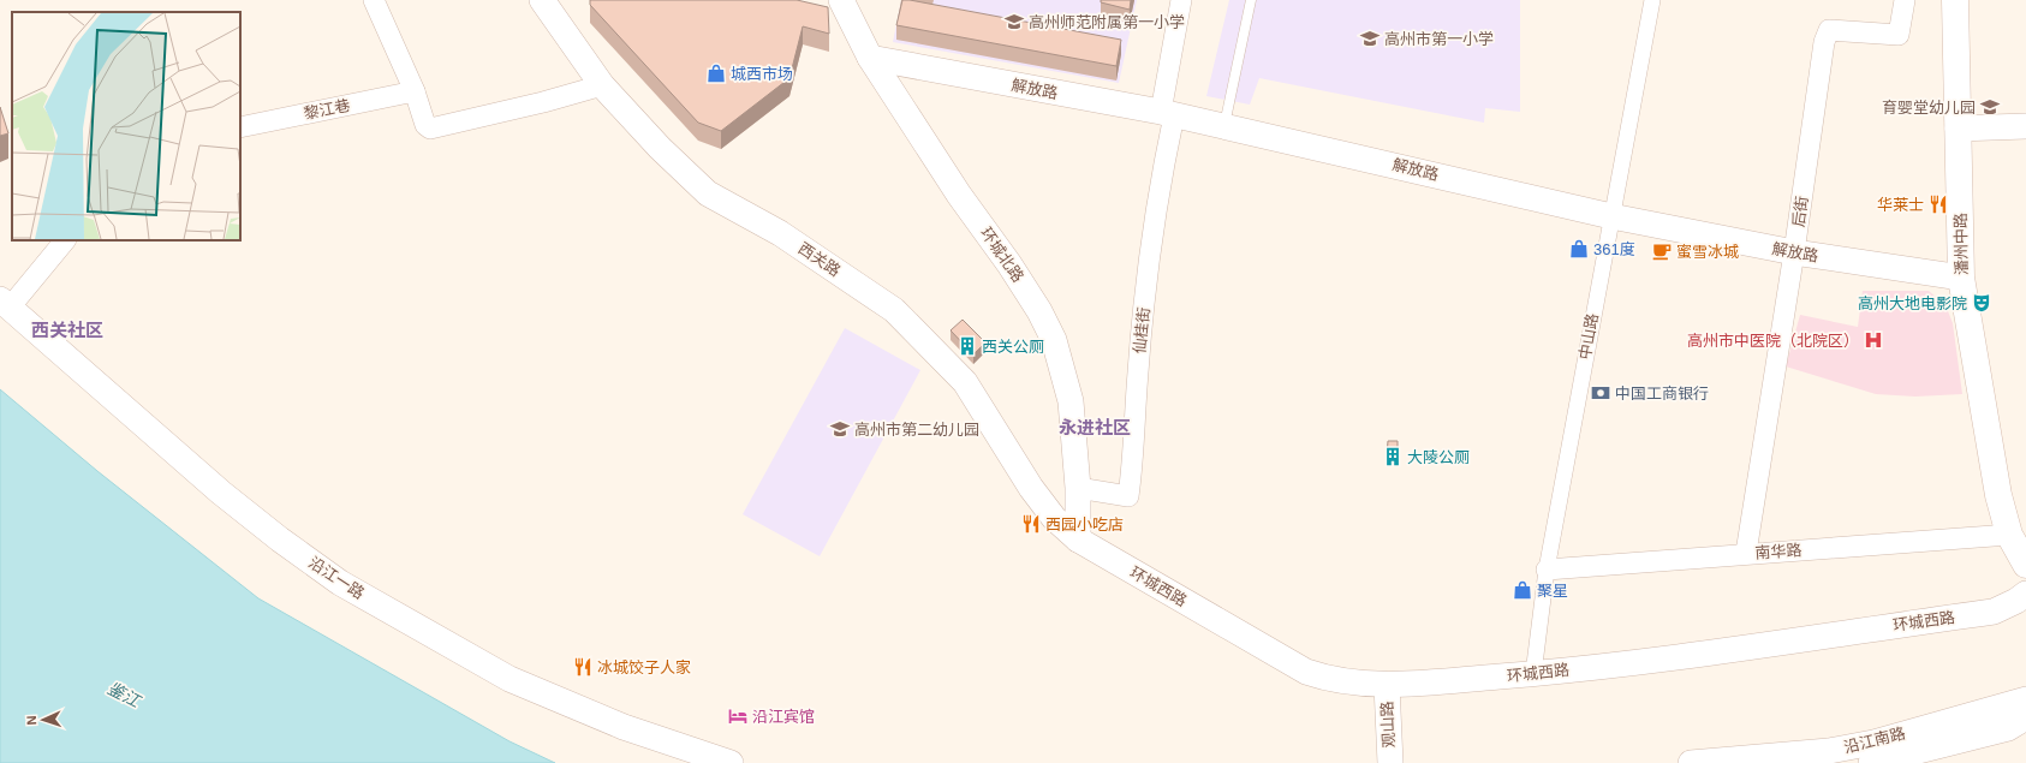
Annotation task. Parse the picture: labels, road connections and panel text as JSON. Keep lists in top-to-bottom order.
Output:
{
  "streets": {
    "main road": ["潘州中路"],
    "street": [
      "解放路",
      "黎江巷",
      "后街",
      "环城北路",
      "西关路",
      "仙桂街",
      "中山路",
      "南华路",
      "沿江一路",
      "环城西路",
      "观山路",
      "沿江南路"
    ]
  },
  "crossings": [
    ["解放路", "后街"],
    ["解放路", "潘州中路"],
    ["解放路", "环城北路"],
    ["解放路", "仙桂街"],
    ["解放路", "中山路"],
    ["后街", "南华路"],
    ["潘州中路", "南华路"],
    ["环城北路", "西关路"],
    ["环城北路", "仙桂街"],
    ["环城北路", "环城西路"],
    ["西关路", "环城西路"],
    ["中山路", "南华路"],
    ["中山路", "环城西路"],
    ["环城西路", "观山路"]
  ],
  "districts": ["西关社区", "永进社区"],
  "water": ["鉴江"],
  "places": {
    "school or university": [
      "高州师范附属第一小学",
      "高州市第一小学",
      "育婴堂幼儿园",
      "高州市第二幼儿园"
    ],
    "shop": ["城西市场", "361度", "聚星"],
    "restaurant": ["华莱士", "西园小吃店", "冰城饺子人家"],
    "cafe": ["蜜雪冰城"],
    "theatre": ["高州大地电影院"],
    "hospital": ["高州市中医院（北院区）"],
    "building": ["西关公厕", "大陵公厕"],
    "bank": ["中国工商银行"],
    "hotel": ["沿江宾馆"]
  },
  "north": "left"
}
